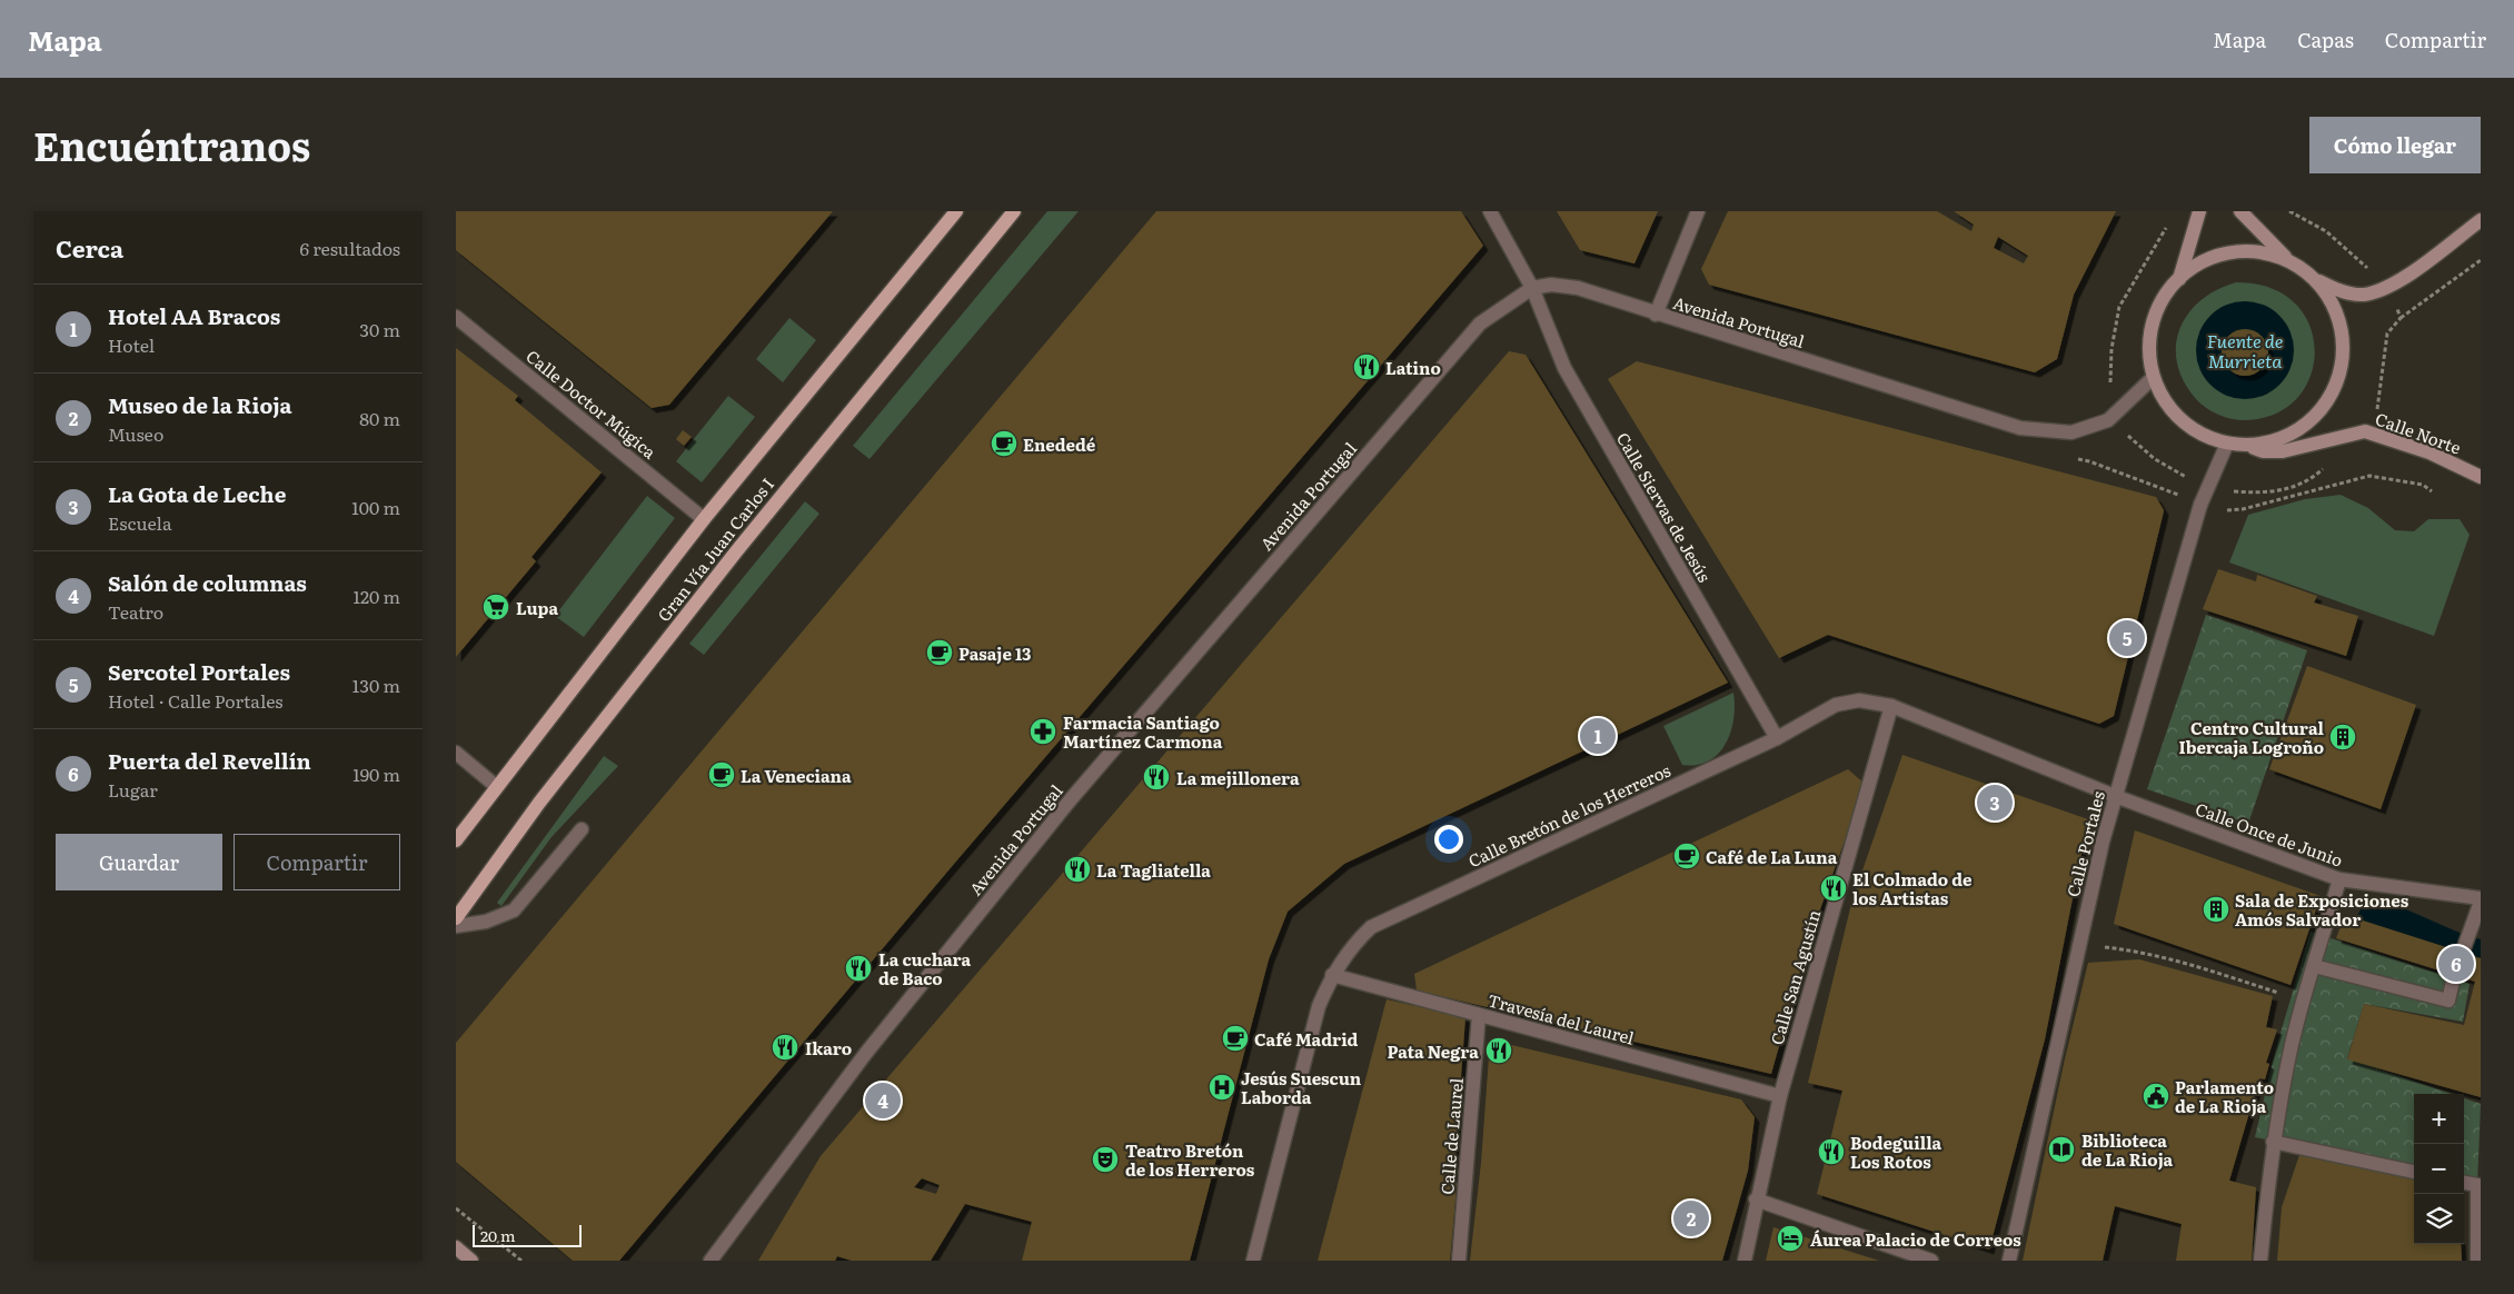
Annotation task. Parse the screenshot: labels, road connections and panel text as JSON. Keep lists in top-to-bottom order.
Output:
{
  "streets": {
    "main road": ["Calle Norte", "Gran Vía Juan Carlos I"],
    "street": [
      "Avenida Portugal",
      "Calle Doctor Múgica",
      "Calle Siervas de Jesús",
      "Calle Bretón de los Herreros",
      "Calle Once de Junio",
      "Calle Portales",
      "Calle San Agustín",
      "Travesía del Laurel",
      "Calle de Laurel"
    ]
  },
  "crossings": [
    ["Avenida Portugal", "Calle Norte"],
    ["Avenida Portugal", "Calle Siervas de Jesús"],
    ["Avenida Portugal", "Calle Portales"],
    ["Calle Doctor Múgica", "Gran Vía Juan Carlos I"],
    ["Calle Norte", "Calle Portales"],
    ["Calle Siervas de Jesús", "Calle Bretón de los Herreros"],
    ["Calle Bretón de los Herreros", "Calle Once de Junio"],
    ["Calle Bretón de los Herreros", "Calle Portales"],
    ["Calle Bretón de los Herreros", "Calle San Agustín"],
    ["Calle Bretón de los Herreros", "Travesía del Laurel"],
    ["Calle Once de Junio", "Calle Portales"],
    ["Calle San Agustín", "Travesía del Laurel"],
    ["Travesía del Laurel", "Calle de Laurel"]
  ],
  "water": ["Fuente de Murrieta"],
  "places": {
    "restaurant": [
      "Latino",
      "La mejillonera",
      "La Tagliatella",
      "El Colmado de los Artistas",
      "La cuchara de Baco",
      "Ikaro",
      "Pata Negra",
      "Bodeguilla Los Rotos"
    ],
    "cafe": [
      "Enededé",
      "Pasaje 13",
      "La Veneciana",
      "Café de La Luna",
      "Café Madrid"
    ],
    "supermarket": ["Lupa"],
    "pharmacy": ["Farmacia Santiago Martínez Carmona"],
    "building": ["Centro Cultural Ibercaja Logroño", "Sala de Exposiciones Amós Salvador"],
    "hospital": ["Jesús Suescun Laborda"],
    "public building": ["Parlamento de La Rioja"],
    "library": ["Biblioteca de La Rioja"],
    "theatre": ["Teatro Bretón de los Herreros"],
    "hotel": ["Áurea Palacio de Correos"]
  },
  "scale_bar": "20 m",
  "page": {
    "header": "Mapa",
    "nav": ["Mapa", "Capas", "Compartir"],
    "title": "Encuéntranos",
    "buttons": [
      "Cómo llegar",
      ["Guardar", "Compartir"]
    ],
    "heading": ["Cerca", "6 resultados"],
    "list": [
      {
        "mark": "1",
        "name": "Hotel AA Bracos",
        "note": "Hotel",
        "value": "30 m"
      },
      {
        "mark": "2",
        "name": "Museo de la Rioja",
        "note": "Museo",
        "value": "80 m"
      },
      {
        "mark": "3",
        "name": "La Gota de Leche",
        "note": "Escuela",
        "value": "100 m"
      },
      {
        "mark": "4",
        "name": "Salón de columnas",
        "note": "Teatro",
        "value": "120 m"
      },
      {
        "mark": "5",
        "name": "Sercotel Portales",
        "note": "Hotel · Calle Portales",
        "value": "130 m"
      },
      {
        "mark": "6",
        "name": "Puerta del Revellín",
        "note": "Lugar",
        "value": "190 m"
      }
    ],
    "pins": [
      "5",
      "1",
      "3",
      "6",
      "4",
      "2"
    ],
    "map_buttons": ["+", "−"],
    "scale": "20 m"
  }
}
